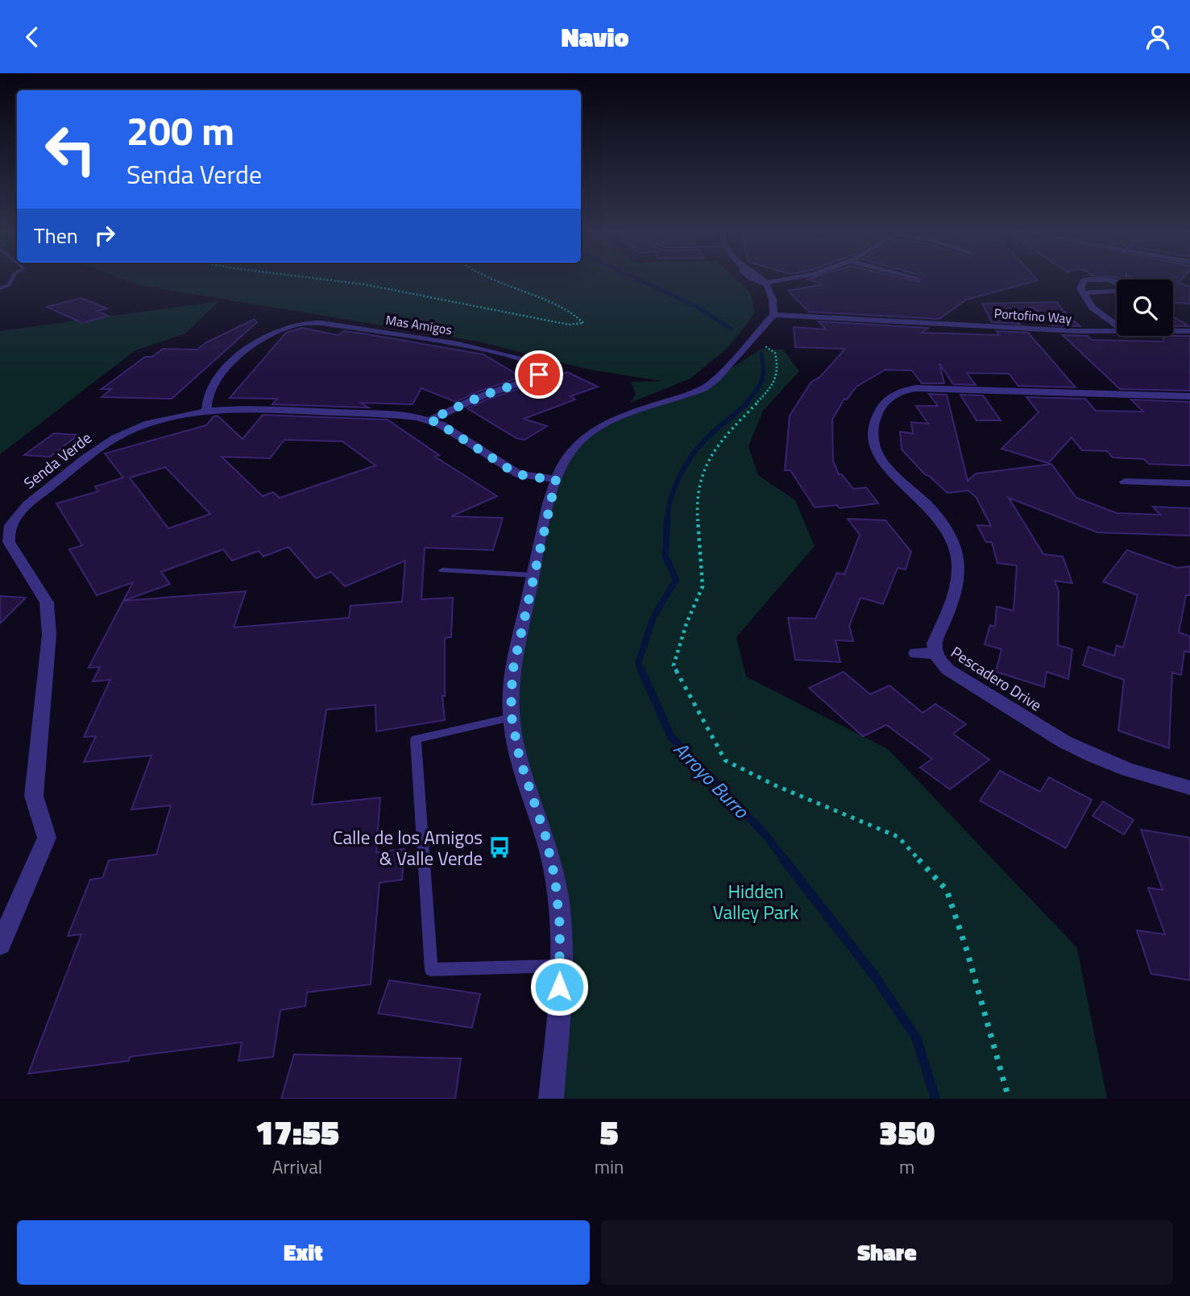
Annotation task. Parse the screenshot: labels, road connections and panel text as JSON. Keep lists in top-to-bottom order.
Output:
{
  "streets": {
    "street": [
      "Portofino Way",
      "Mas Amigos",
      "Senda Verde",
      "Pescadero Drive"
    ]
  },
  "crossings": [
    ["Mas Amigos", "Senda Verde"]
  ],
  "water": ["Arroyo Burro"],
  "parks": ["Hidden Valley Park"],
  "places": {
    "bus stop": ["Calle de los Amigos & Valle Verde"]
  },
  "page": {
    "header": "Navio",
    "turn": ["200 m", "Senda Verde"],
    "then": "Then",
    "eta": [
      "17:55",
      "Arrival",
      "5",
      "min",
      "350",
      "m"
    ],
    "buttons": ["Exit", "Share"]
  }
}
